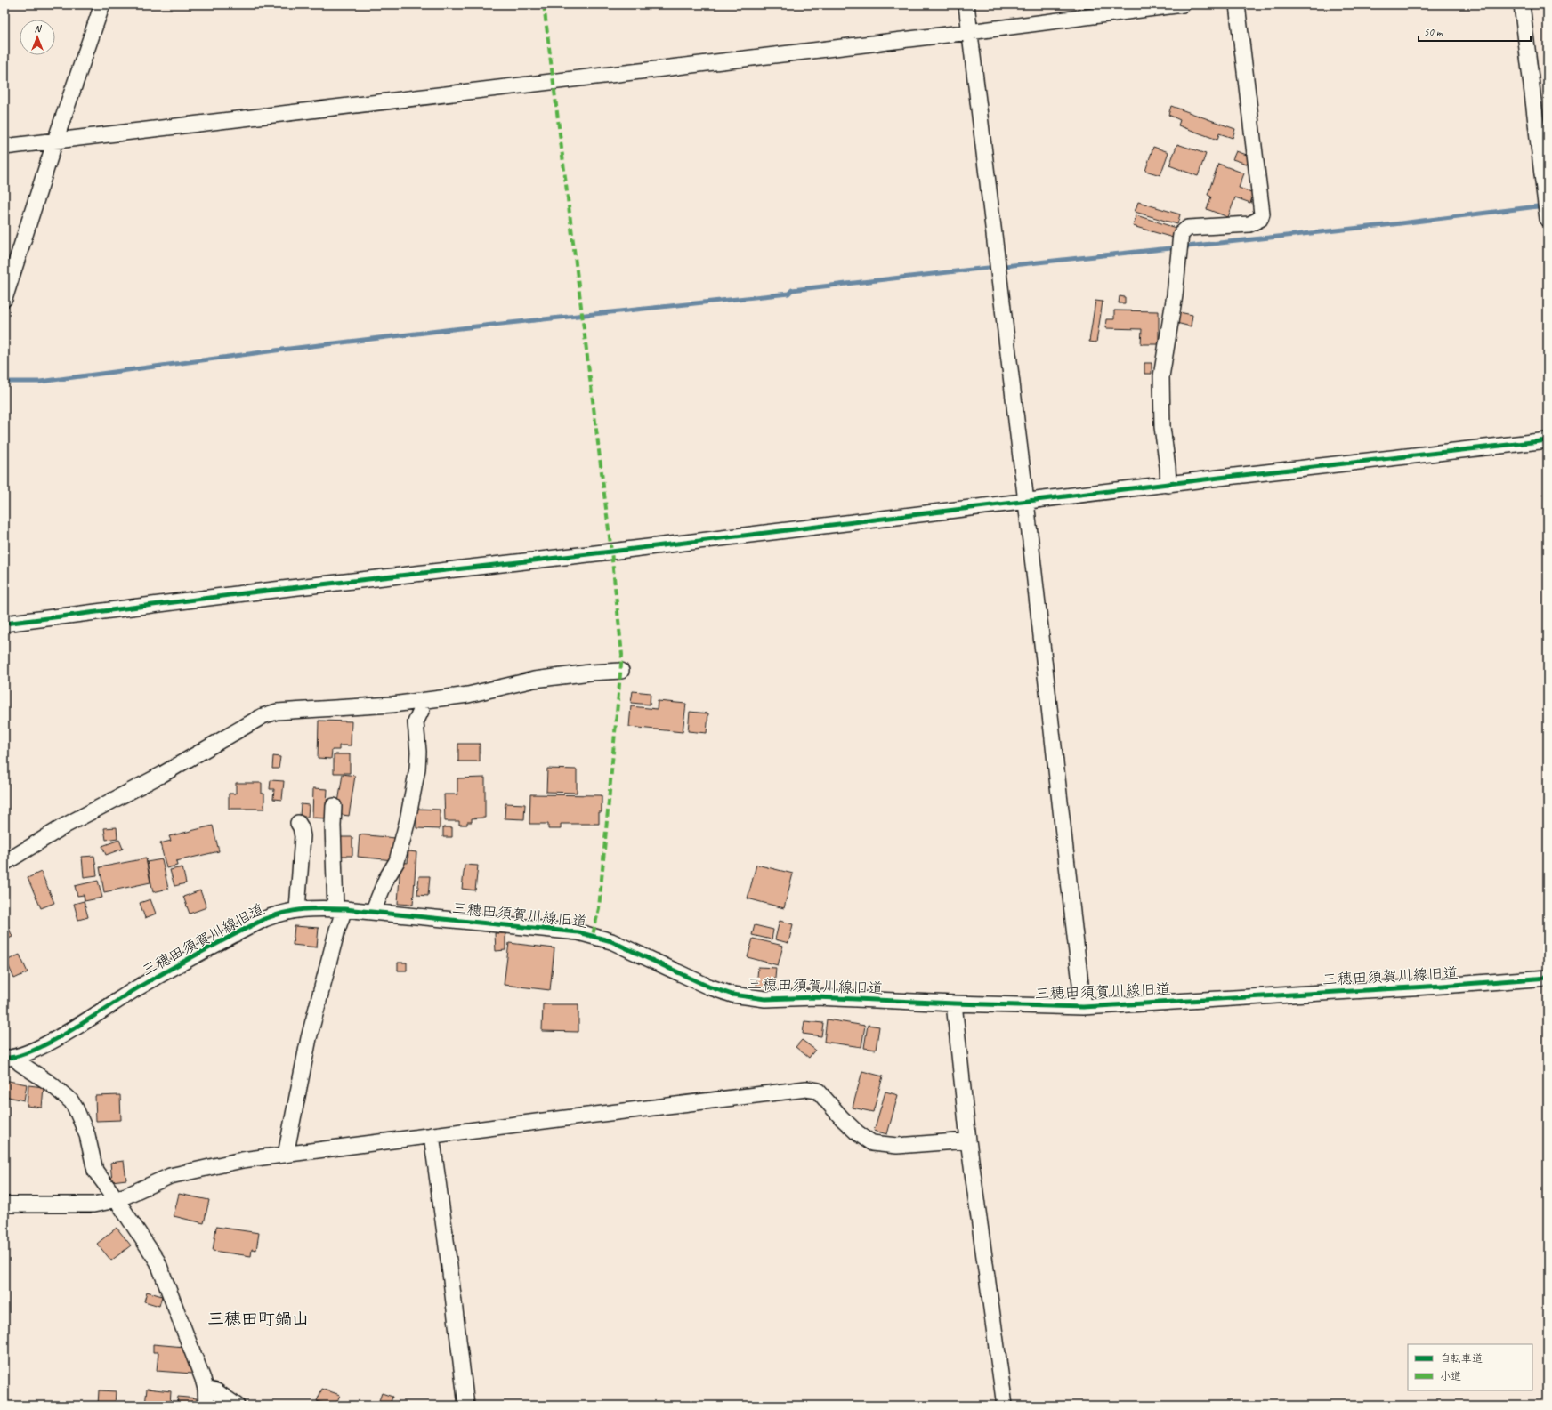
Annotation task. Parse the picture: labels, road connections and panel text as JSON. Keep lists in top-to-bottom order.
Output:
{
  "streets": {
    "street": ["三穂田須賀川線旧道"]
  },
  "districts": ["三穂田町鍋山"],
  "legend": ["自転車道", "小道"],
  "scale_bar": "50 m",
  "north": "top"
}
